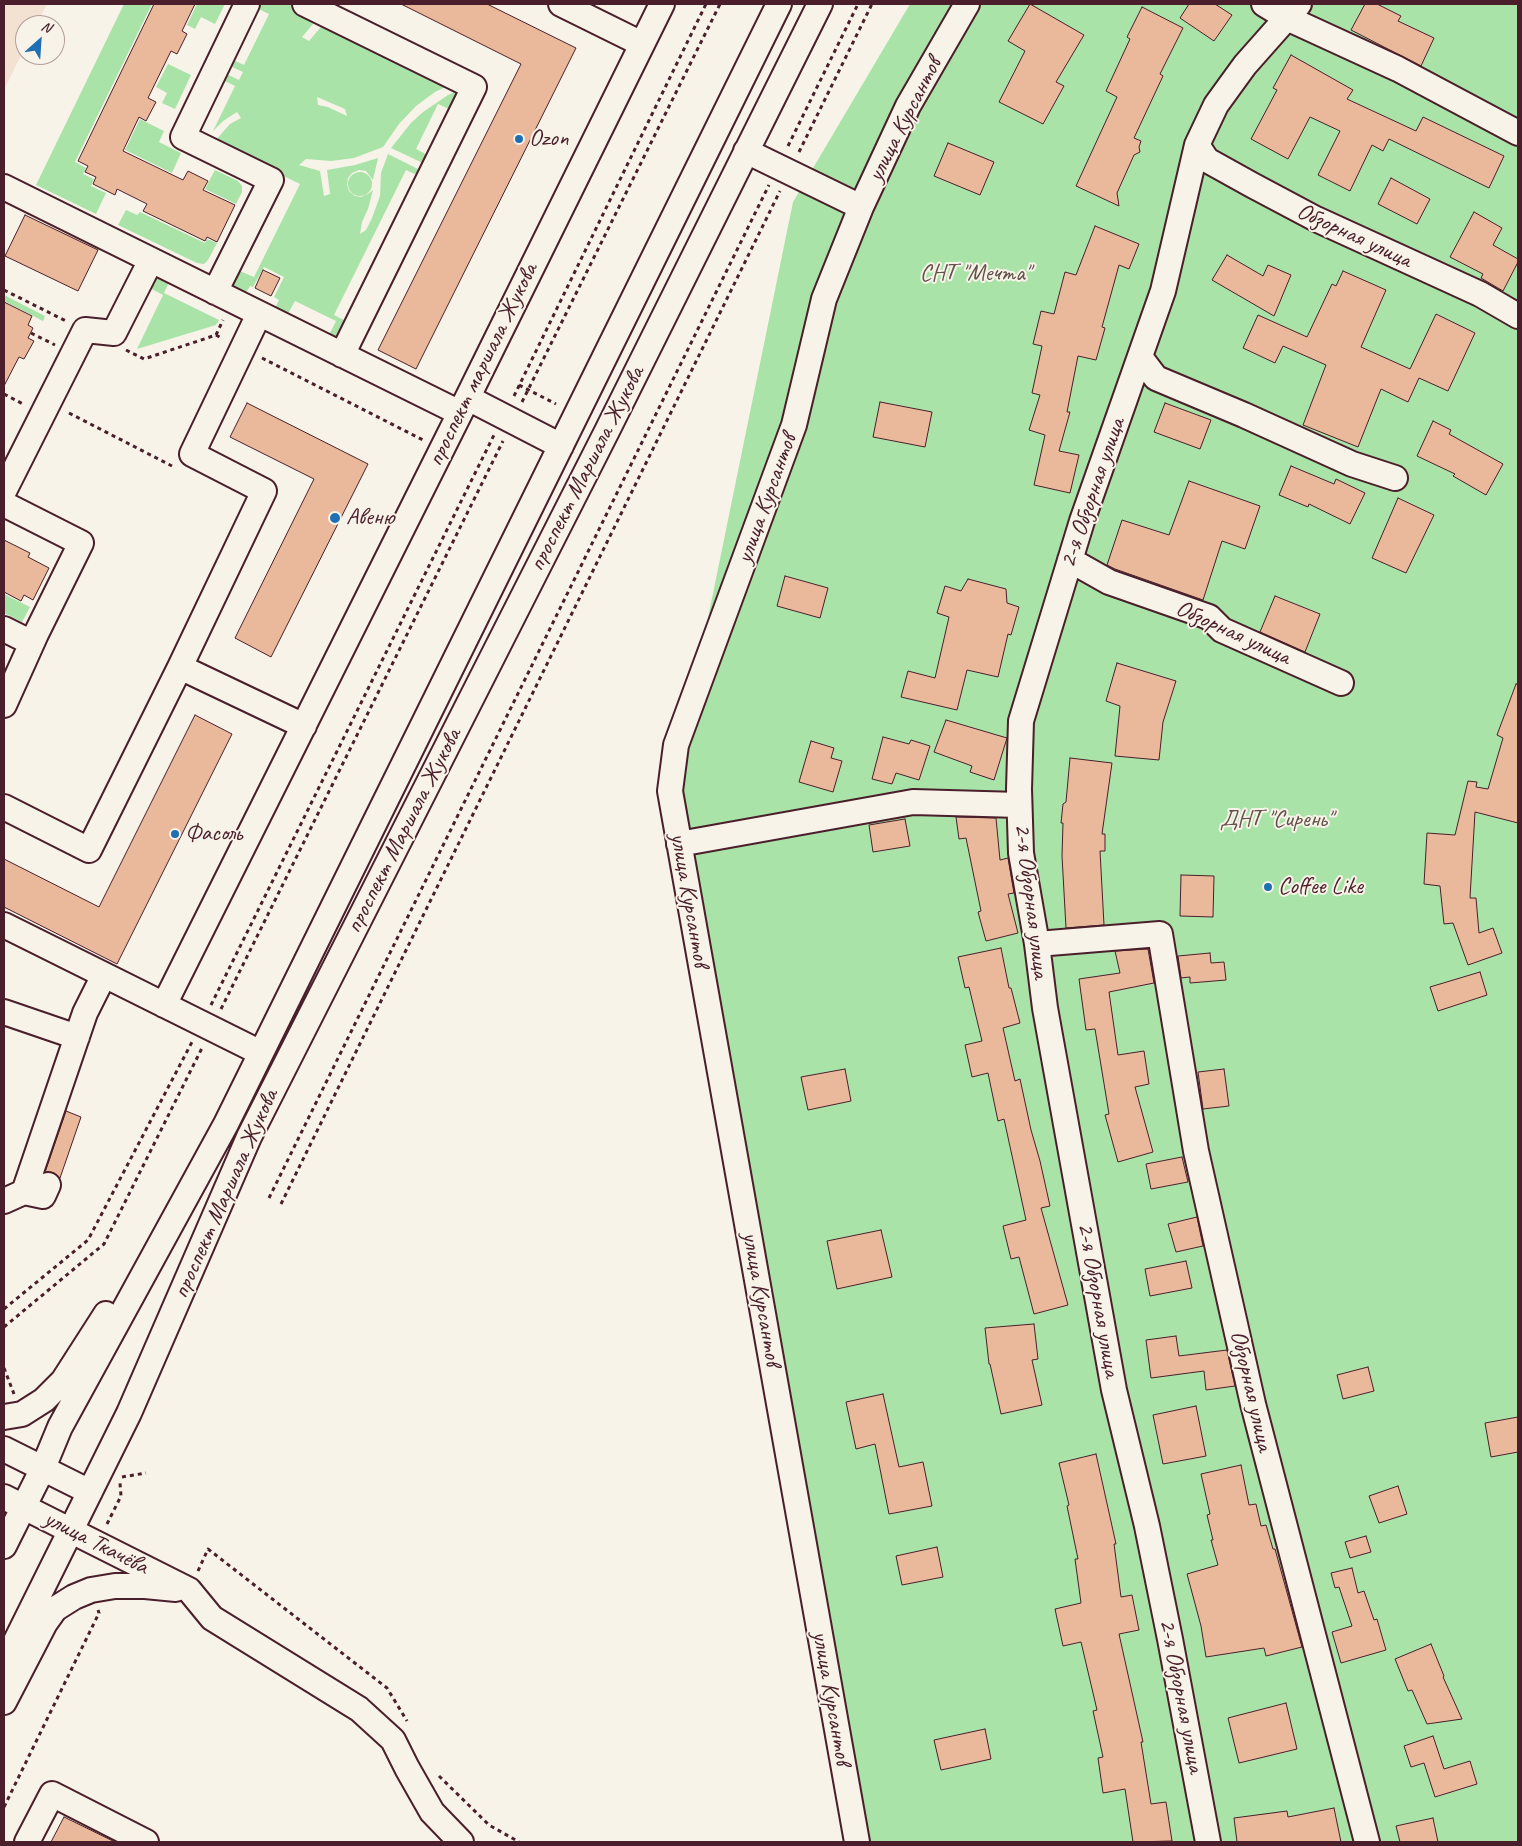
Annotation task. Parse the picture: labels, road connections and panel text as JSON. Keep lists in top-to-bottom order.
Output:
{
  "streets": {
    "street": [
      "улица Курсантов",
      "Обзорная улица",
      "проспект маршала Жукова",
      "проспект Маршала Жукова",
      "2-я Обзорная улица",
      "улица Ткачёва"
    ]
  },
  "crossings": [
    ["Обзорная улица", "2-я Обзорная улица"],
    ["проспект Маршала Жукова", "улица Ткачёва"]
  ],
  "parks": ["СНТ \"Мечта\"", "ДНТ \"Сирень\""],
  "places": [
    "Ozon",
    "Авеню",
    "Фасоль",
    "Coffee Like"
  ],
  "north": "top right"
}
